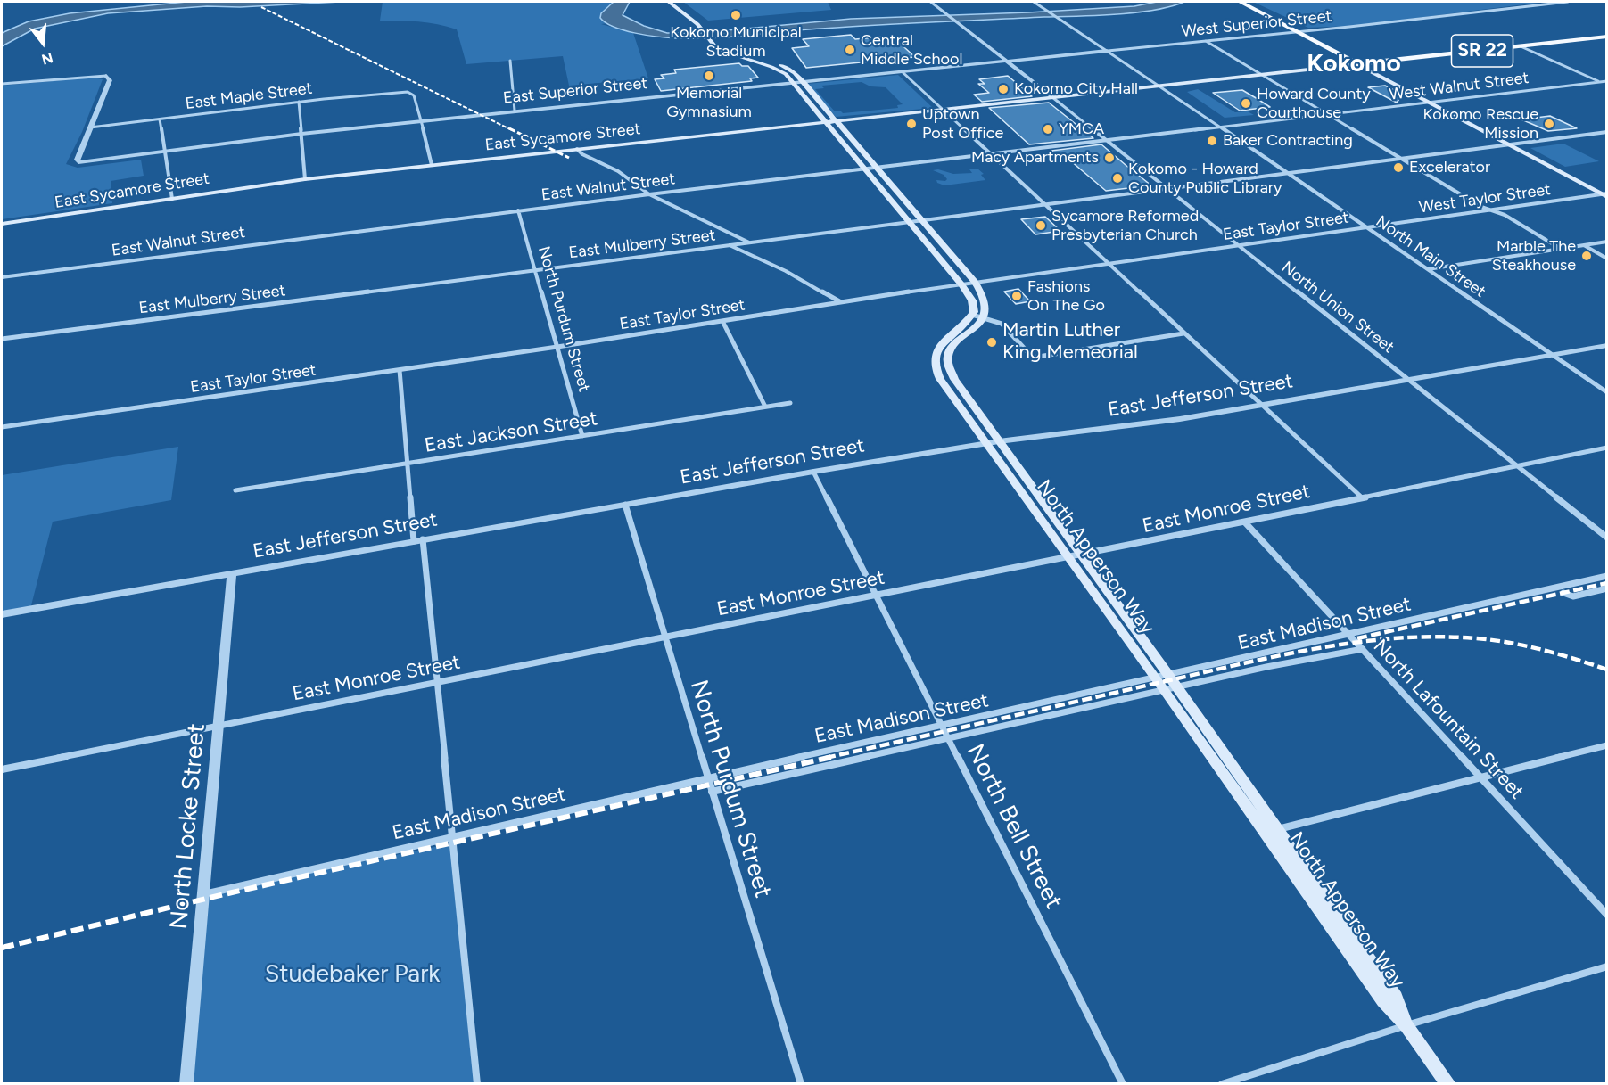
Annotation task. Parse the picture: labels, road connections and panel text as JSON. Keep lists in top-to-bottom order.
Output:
{
  "streets": {
    "main road": ["SR 22", "East Sycamore Street", "North Apperson Way"],
    "street": [
      "West Superior Street",
      "West Walnut Street",
      "East Superior Street",
      "East Maple Street",
      "East Walnut Street",
      "West Taylor Street",
      "East Taylor Street",
      "East Mulberry Street",
      "North Main Street",
      "North Union Street",
      "North Purdum Street",
      "East Jefferson Street",
      "East Jackson Street",
      "East Monroe Street",
      "East Madison Street",
      "North Lafountain Street",
      "North Locke Street",
      "North Bell Street"
    ]
  },
  "crossings": [
    ["West Superior Street", "East Superior Street"],
    ["West Superior Street", "North Main Street"],
    ["SR 22", "East Sycamore Street"],
    ["West Walnut Street", "East Walnut Street"],
    ["West Walnut Street", "North Main Street"],
    ["East Superior Street", "East Maple Street"],
    ["East Superior Street", "North Main Street"],
    ["East Sycamore Street", "North Main Street"],
    ["East Sycamore Street", "North Union Street"],
    ["East Walnut Street", "North Main Street"],
    ["East Walnut Street", "North Union Street"],
    ["East Walnut Street", "North Purdum Street"],
    ["West Taylor Street", "East Taylor Street"],
    ["West Taylor Street", "North Main Street"],
    ["East Taylor Street", "North Main Street"],
    ["East Taylor Street", "North Union Street"],
    ["East Taylor Street", "North Purdum Street"],
    ["East Mulberry Street", "North Main Street"],
    ["East Mulberry Street", "North Union Street"],
    ["East Mulberry Street", "North Purdum Street"],
    ["North Main Street", "East Jefferson Street"],
    ["North Union Street", "East Jefferson Street"],
    ["North Union Street", "East Monroe Street"],
    ["North Purdum Street", "East Jefferson Street"],
    ["North Purdum Street", "East Jackson Street"],
    ["North Purdum Street", "East Monroe Street"],
    ["North Purdum Street", "East Madison Street"],
    ["East Jefferson Street", "North Apperson Way"],
    ["East Jefferson Street", "North Locke Street"],
    ["East Jefferson Street", "North Bell Street"],
    ["East Monroe Street", "North Apperson Way"],
    ["East Monroe Street", "North Lafountain Street"],
    ["East Monroe Street", "North Locke Street"],
    ["East Monroe Street", "North Bell Street"],
    ["North Apperson Way", "East Madison Street"],
    ["East Madison Street", "North Lafountain Street"],
    ["East Madison Street", "North Locke Street"],
    ["East Madison Street", "North Bell Street"]
  ],
  "districts": ["Kokomo"],
  "parks": ["Studebaker Park"],
  "places": [
    "Kokomo Municipal Stadium",
    "Central Middle School",
    "Memorial Gymnasium",
    "Kokomo City Hall",
    "Howard County Courthouse",
    "Uptown Post Office",
    "Kokomo Rescue Mission",
    "YMCA",
    "Baker Contracting",
    "Macy Apartments",
    "Excelerator",
    "Kokomo - Howard County Public Library",
    "Sycamore Reformed Presbyterian Church",
    "Marble The Steakhouse",
    "Fashions On The Go",
    "Martin Luther King Memeorial"
  ],
  "north": "bottom"
}
